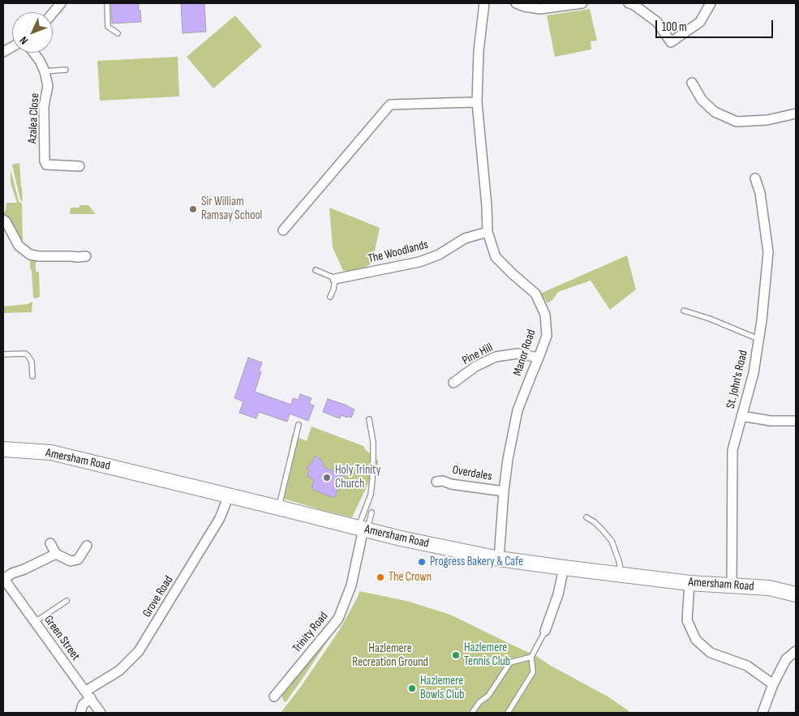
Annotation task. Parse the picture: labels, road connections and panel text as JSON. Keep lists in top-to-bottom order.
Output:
{
  "streets": {
    "main road": ["Amersham Road"],
    "street": [
      "Azalea Close",
      "The Woodlands",
      "Manor Road",
      "Pine Hill",
      "St. John's Road",
      "Overdales",
      "Grove Road",
      "Trinity Road",
      "Green Street"
    ]
  },
  "crossings": [
    ["The Woodlands", "Manor Road"],
    ["Manor Road", "Pine Hill"],
    ["Manor Road", "Amersham Road"],
    ["Manor Road", "Overdales"],
    ["St. John's Road", "Amersham Road"],
    ["Amersham Road", "Grove Road"],
    ["Amersham Road", "Trinity Road"],
    ["Grove Road", "Green Street"]
  ],
  "parks": ["Hazlemere Recreation Ground"],
  "places": [
    "Sir William Ramsay School",
    "Holy Trinity Church",
    "Progress Bakery & Cafe",
    "The Crown",
    "Hazlemere Tennis Club",
    "Hazlemere Bowls Club"
  ],
  "scale_bar": "100 m",
  "north": "bottom left"
}
